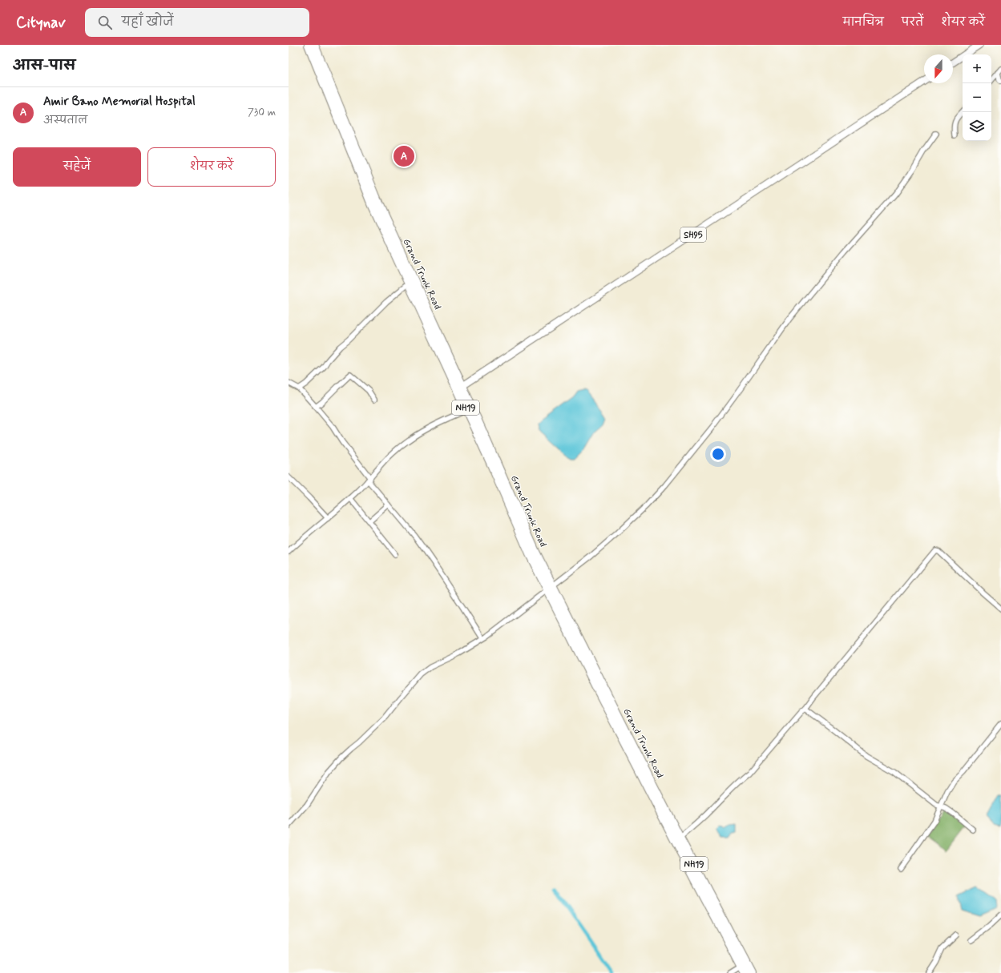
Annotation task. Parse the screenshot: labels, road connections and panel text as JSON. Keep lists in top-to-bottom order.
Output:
{
  "streets": {
    "highway": ["Grand Trunk Road", "NH19"],
    "main road": ["SH95"]
  },
  "crossings": [
    ["SH95", "Grand Trunk Road"]
  ],
  "north": "bottom",
  "page": {
    "header": "Citynav",
    "search": "यहाँ खोजें",
    "nav": ["मानचित्र", "परतें", "शेयर करें"],
    "heading": "आस-पास",
    "map_buttons": ["+", "−"],
    "list": [
      {
        "mark": "A",
        "name": "Amir Bano Memorial Hospital",
        "note": "अस्पताल",
        "value": "730 m"
      }
    ],
    "buttons": ["सहेजें", "शेयर करें"],
    "pins": "A"
  }
}
